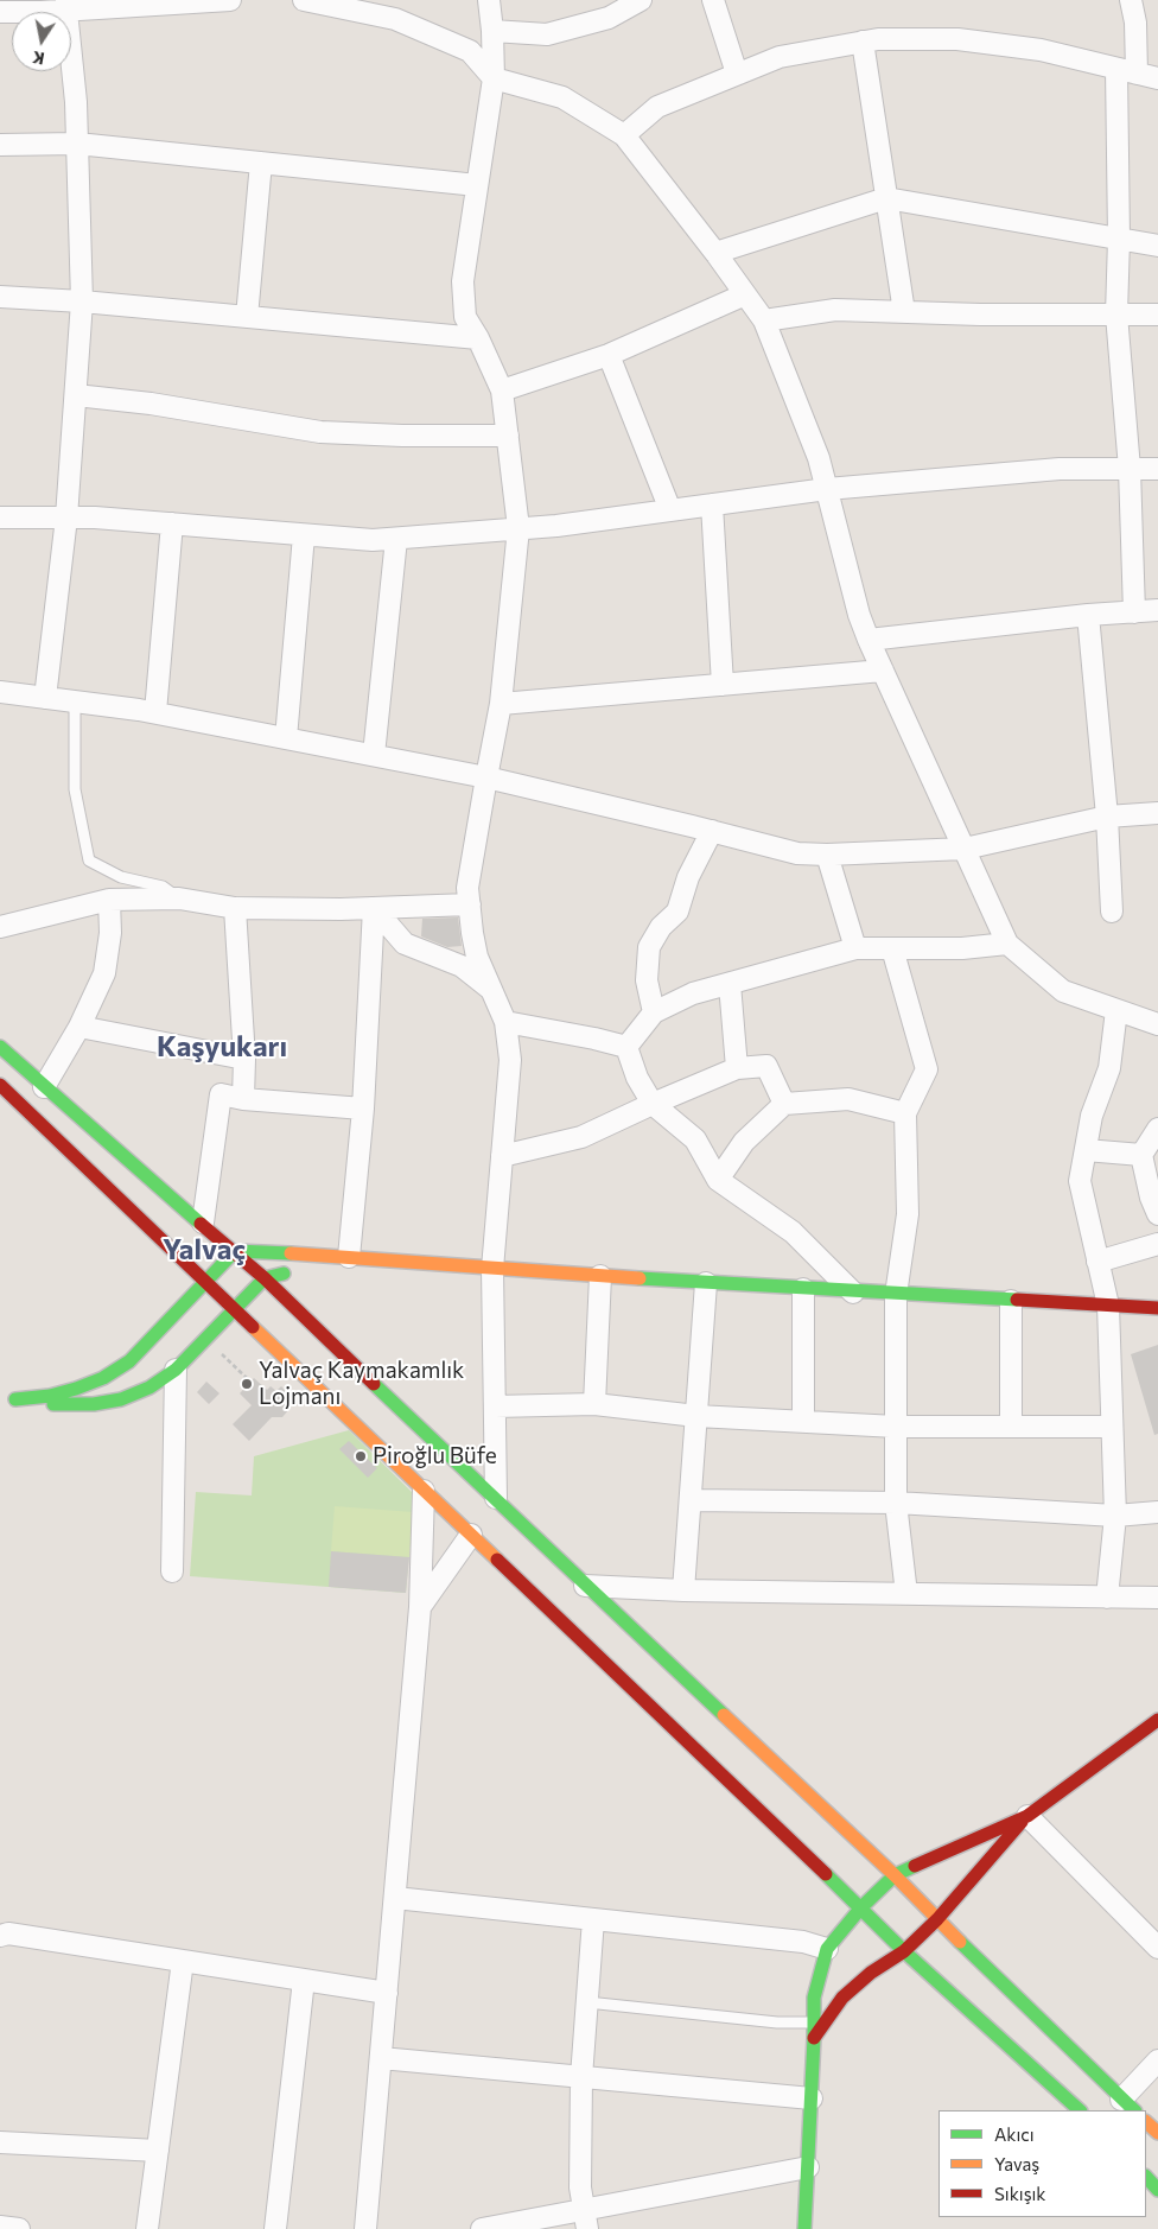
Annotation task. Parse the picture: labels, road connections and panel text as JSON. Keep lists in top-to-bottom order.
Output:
{
  "districts": ["Kaşyukarı", "Yalvaç"],
  "places": ["Yalvaç Kaymakamlık Lojmanı", "Piroğlu Büfe"],
  "legend": ["Akıcı", "Yavaş", "Sıkışık"],
  "north": "bottom"
}
